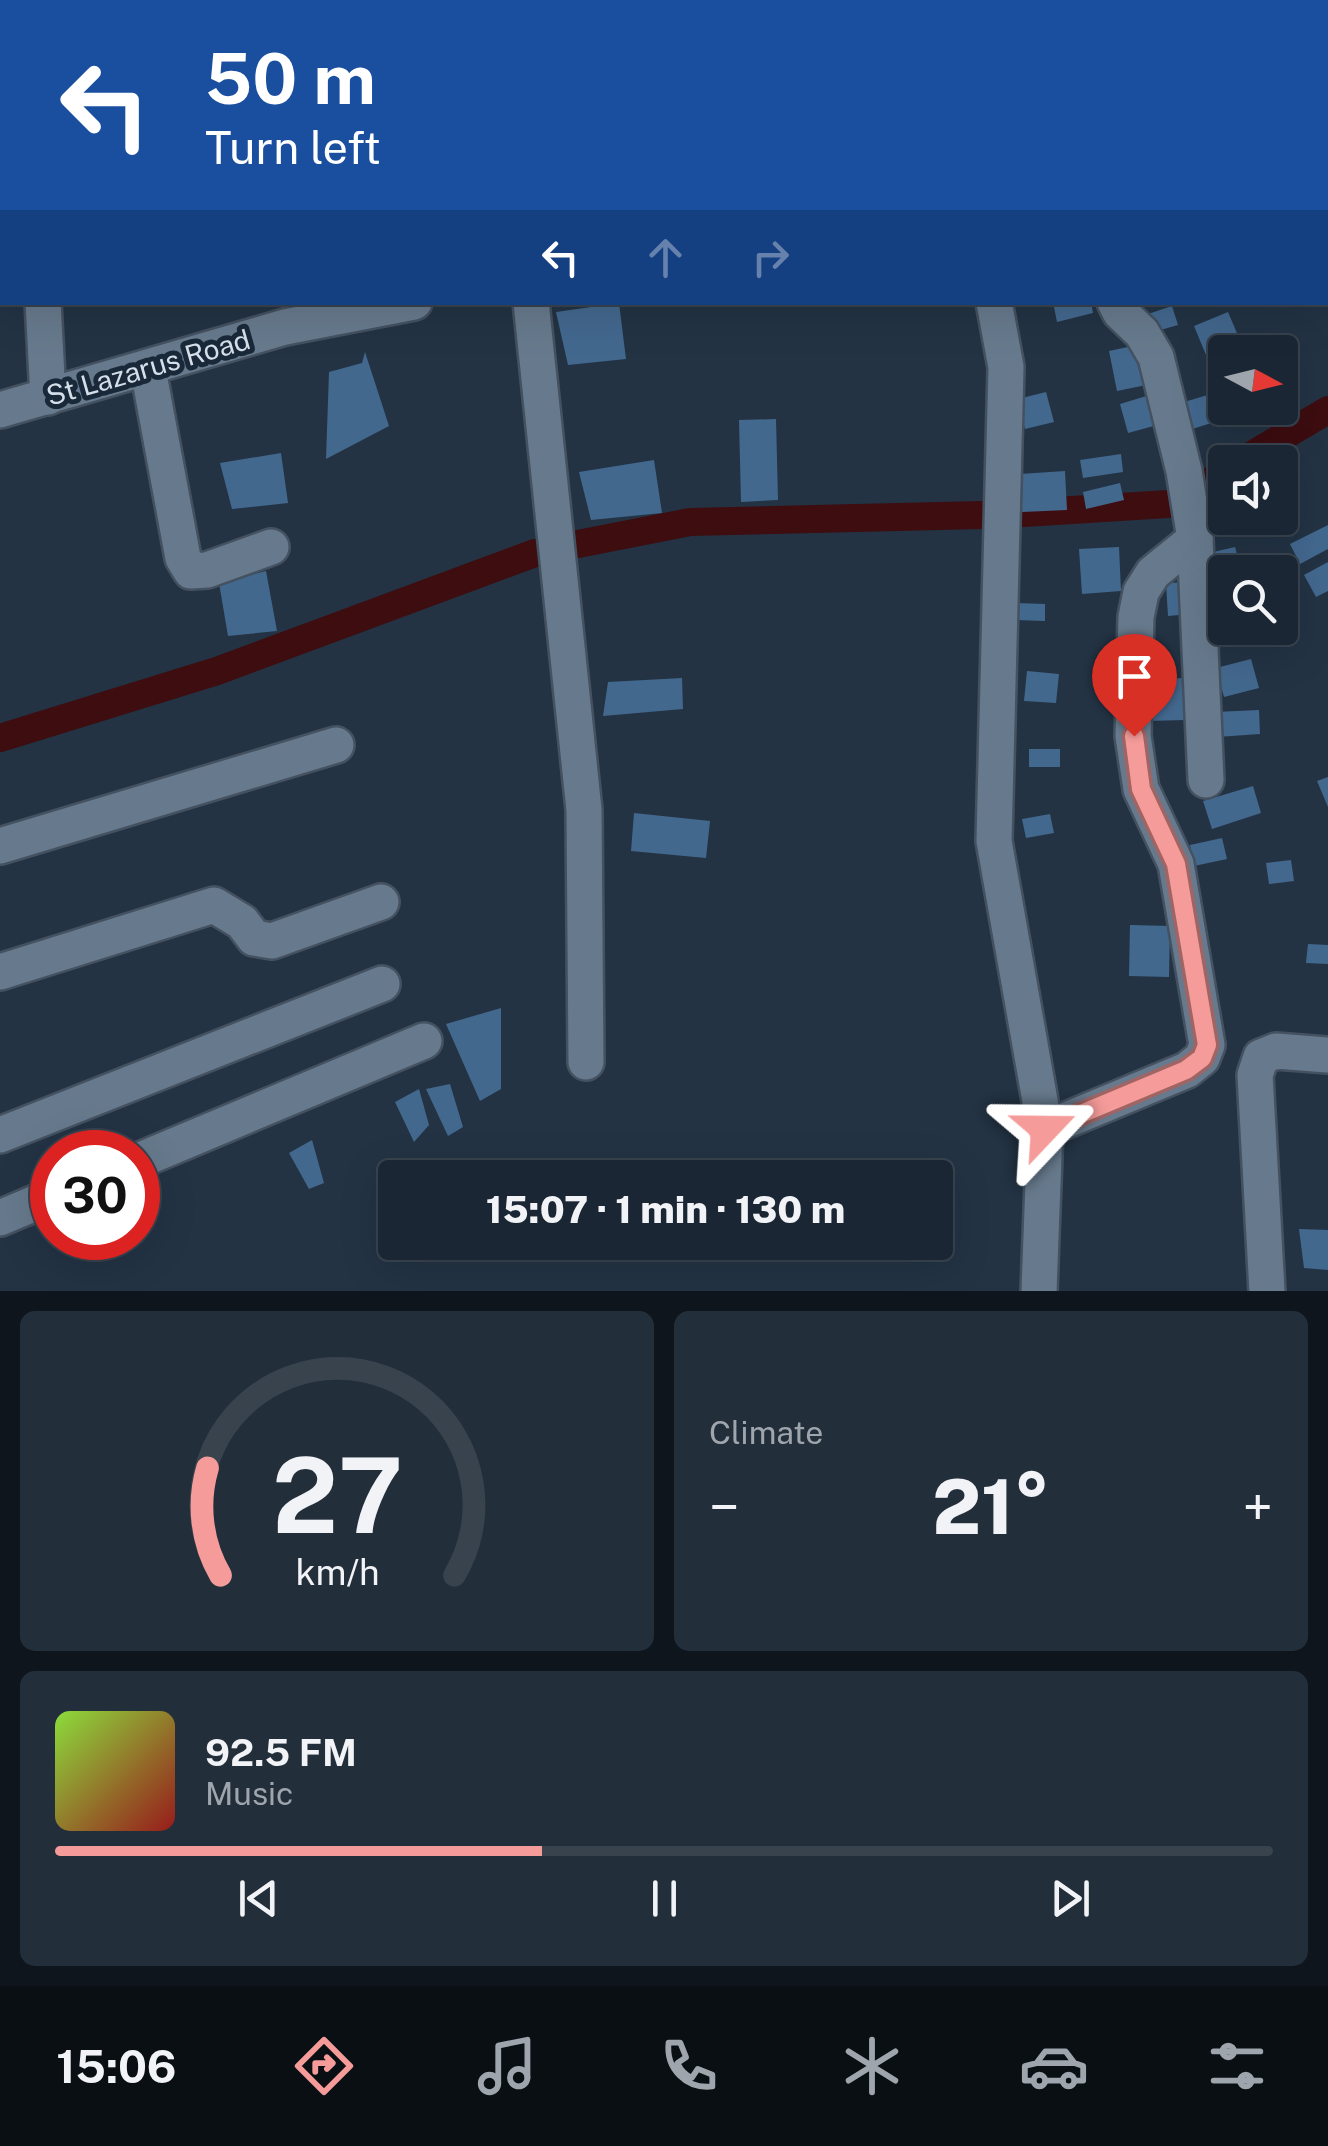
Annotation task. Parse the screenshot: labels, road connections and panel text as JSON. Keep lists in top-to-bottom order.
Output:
{
  "streets": {
    "street": ["St Lazarus Road"]
  },
  "north": "right",
  "page": {
    "turn": ["50 m", "Turn left"],
    "limit": "30",
    "trip": "15:07 · 1 min · 130 m",
    "tile": "Climate",
    "heat": ["−", "21°", "+"],
    "song": ["92.5 FM", "Music"],
    "tabs": "15:06",
    "gauge": ["27", "km/h"]
  }
}
